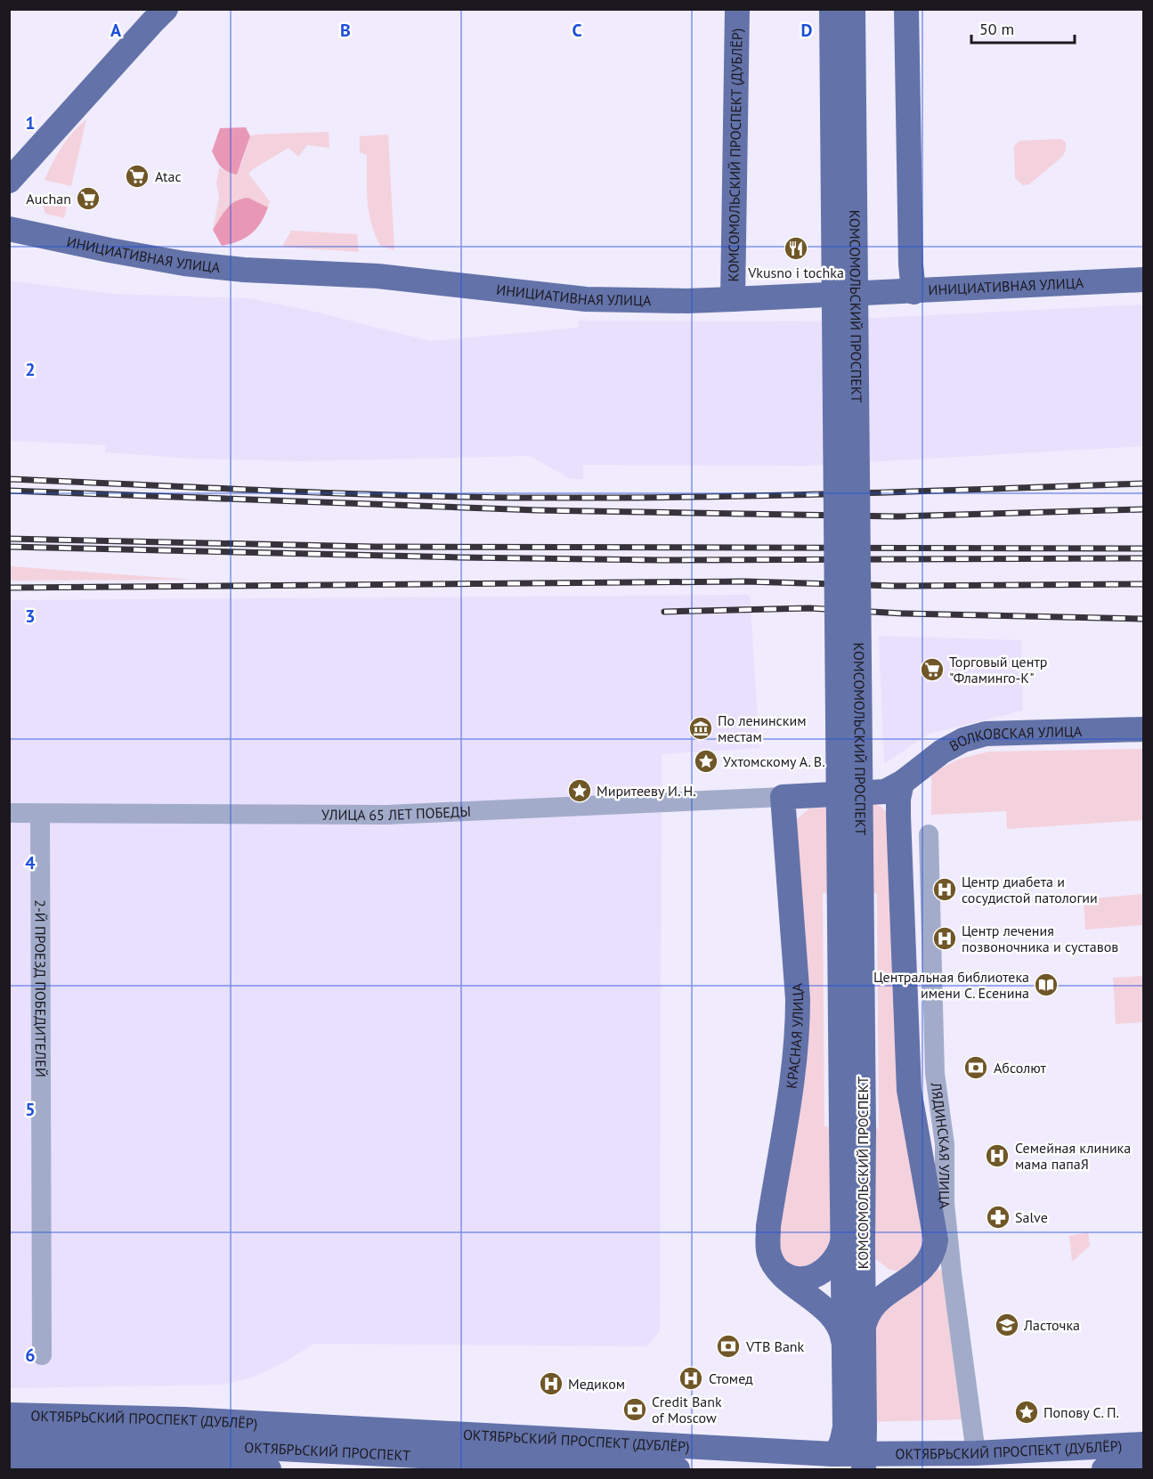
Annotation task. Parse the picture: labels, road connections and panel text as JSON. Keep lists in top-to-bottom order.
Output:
{
  "streets": {
    "main road": [
      "КОМСОМОЛЬСКИЙ ПРОСПЕКТ (ДУБЛЁР)",
      "ИНИЦИАТИВНАЯ УЛИЦА",
      "КОМСОМОЛЬСКИЙ ПРОСПЕКТ",
      "ВОЛКОВСКАЯ УЛИЦА",
      "КРАСНАЯ УЛИЦА",
      "ЛЯДИНСКАЯ УЛИЦА",
      "ОКТЯБРЬСКИЙ ПРОСПЕКТ (ДУБЛЁР)",
      "ОКТЯБРЬСКИЙ ПРОСПЕКТ"
    ],
    "street": ["УЛИЦА 65 ЛЕТ ПОБЕДЫ", "2-Й ПРОЕЗД ПОБЕДИТЕЛЕЙ"]
  },
  "crossings": [
    ["КОМСОМОЛЬСКИЙ ПРОСПЕКТ (ДУБЛЁР)", "ИНИЦИАТИВНАЯ УЛИЦА"],
    ["КОМСОМОЛЬСКИЙ ПРОСПЕКТ", "ЛЯДИНСКАЯ УЛИЦА"],
    ["КОМСОМОЛЬСКИЙ ПРОСПЕКТ", "ОКТЯБРЬСКИЙ ПРОСПЕКТ (ДУБЛЁР)"],
    ["ВОЛКОВСКАЯ УЛИЦА", "УЛИЦА 65 ЛЕТ ПОБЕДЫ"],
    ["ВОЛКОВСКАЯ УЛИЦА", "КРАСНАЯ УЛИЦА"],
    ["ВОЛКОВСКАЯ УЛИЦА", "ЛЯДИНСКАЯ УЛИЦА"],
    ["УЛИЦА 65 ЛЕТ ПОБЕДЫ", "2-Й ПРОЕЗД ПОБЕДИТЕЛЕЙ"],
    ["УЛИЦА 65 ЛЕТ ПОБЕДЫ", "КРАСНАЯ УЛИЦА"],
    ["ЛЯДИНСКАЯ УЛИЦА", "ОКТЯБРЬСКИЙ ПРОСПЕКТ (ДУБЛЁР)"]
  ],
  "places": {
    "supermarket": ["Atac", "Auchan", "Торговый центр \"Фламинго-К\""],
    "restaurant": ["Vkusno i tochka"],
    "museum": ["По ленинским местам"],
    "place": ["Ухтомскому А. В.", "Миритееву И. Н.", "Попову С. П."],
    "hospital": [
      "Центр диабета и сосудистой патологии",
      "Центр лечения позвоночника и суставов",
      "Семейная клиника мама папаЯ",
      "Стомед",
      "Медиком"
    ],
    "library": ["Центральная библиотека имени С. Есенина"],
    "bank": ["Абсолют", "VTB Bank", "Credit Bank of Moscow"],
    "pharmacy": ["Salve"],
    "school or university": ["Ласточка"]
  },
  "scale_bar": "50 m",
  "grid": {
    "columns": [
      "A",
      "B",
      "C",
      "D"
    ],
    "rows": [
      "1",
      "2",
      "3",
      "4",
      "5",
      "6"
    ]
  }
}
